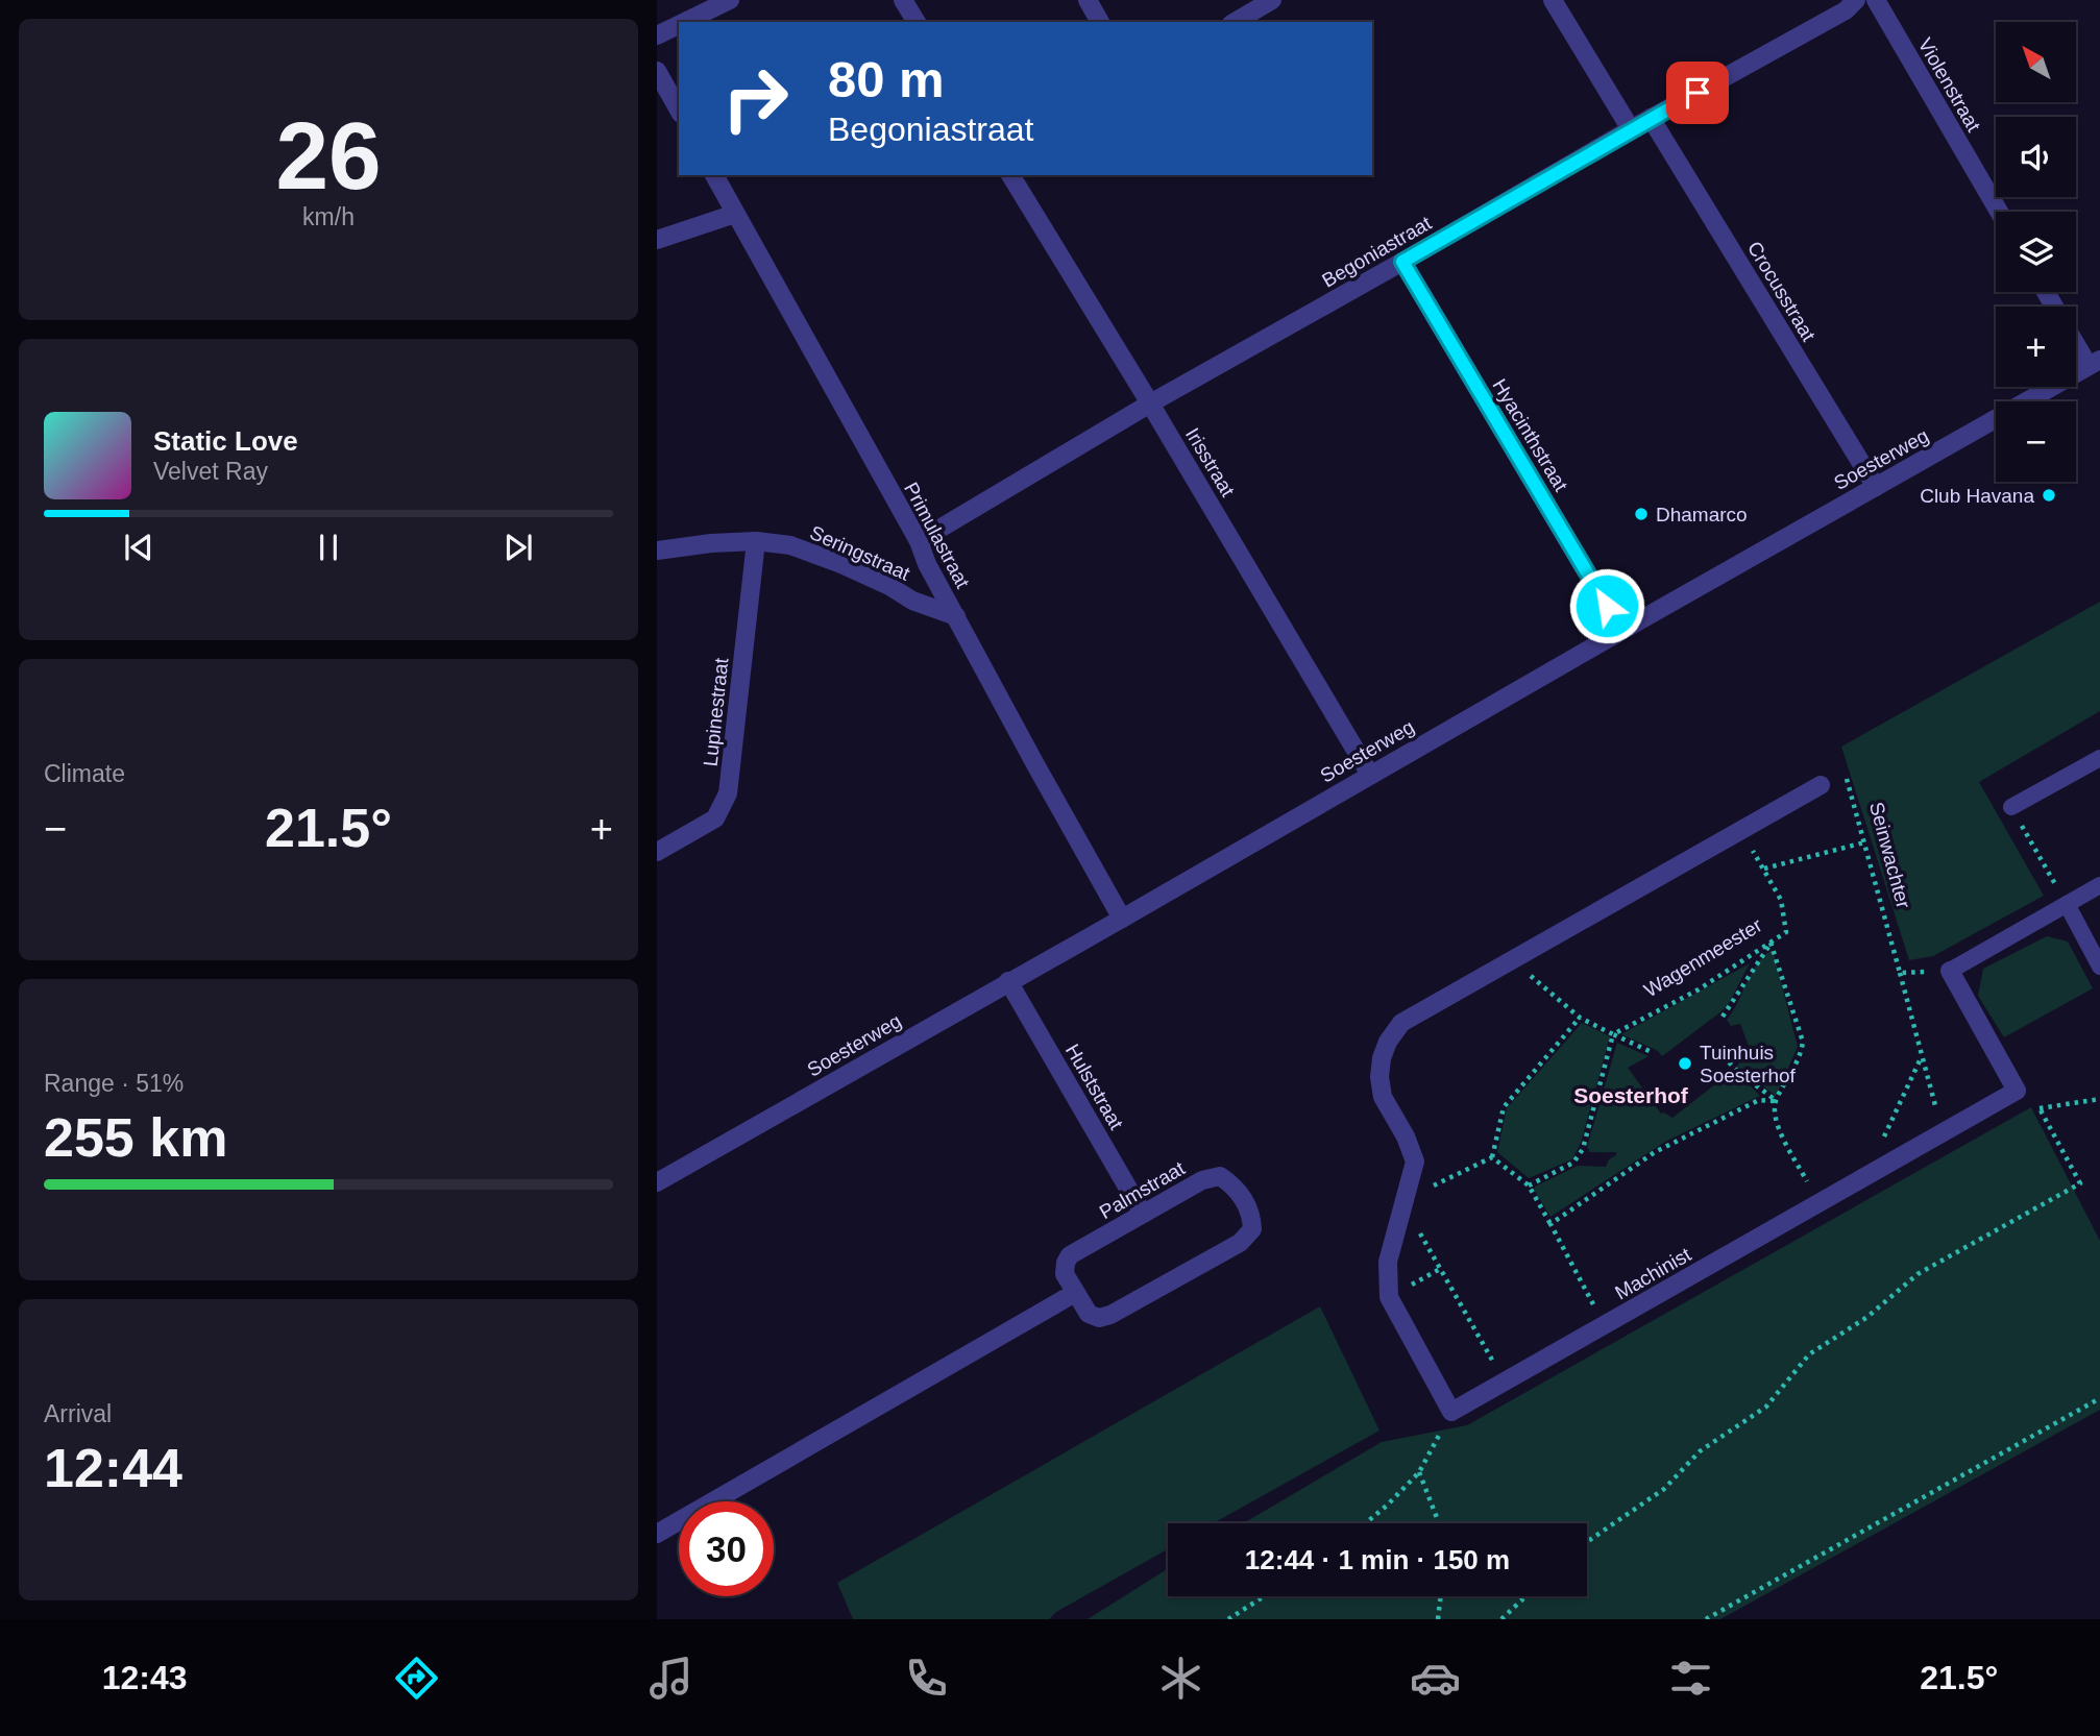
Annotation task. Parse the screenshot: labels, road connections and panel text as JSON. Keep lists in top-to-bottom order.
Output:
{
  "streets": {
    "street": [
      "Violenstraat",
      "Begoniastraat",
      "Crocusstraat",
      "Hyacinthstraat",
      "Soesterweg",
      "Irisstraat",
      "Primulastraat",
      "Seringstraat",
      "Lupinestraat",
      "Hulststraat",
      "Palmstraat",
      "Machinist"
    ],
    "path": ["Seinwachter", "Wagenmeester"]
  },
  "crossings": [
    ["Begoniastraat", "Crocusstraat"],
    ["Begoniastraat", "Hyacinthstraat"],
    ["Begoniastraat", "Irisstraat"],
    ["Begoniastraat", "Primulastraat"],
    ["Crocusstraat", "Soesterweg"],
    ["Hyacinthstraat", "Soesterweg"],
    ["Soesterweg", "Irisstraat"],
    ["Soesterweg", "Primulastraat"],
    ["Soesterweg", "Hulststraat"],
    ["Primulastraat", "Seringstraat"],
    ["Seringstraat", "Lupinestraat"],
    ["Seinwachter", "Machinist"],
    ["Hulststraat", "Palmstraat"]
  ],
  "districts": ["Soesterhof"],
  "places": ["Club Havana", "Dhamarco", "Tuinhuis Soesterhof"],
  "north": "top left",
  "page": {
    "tile": [
      ["26", "km/h"],
      "Climate",
      ["Range · 51%", "255 km"],
      ["Arrival", "12:44"]
    ],
    "map_buttons": ["+", "−"],
    "turn": ["80 m", "Begoniastraat"],
    "song": ["Static Love", "Velvet Ray"],
    "heat": ["−", "21.5°", "+"],
    "limit": "30",
    "trip": "12:44 · 1 min · 150 m",
    "tabs": ["12:43", "21.5°"]
  }
}
